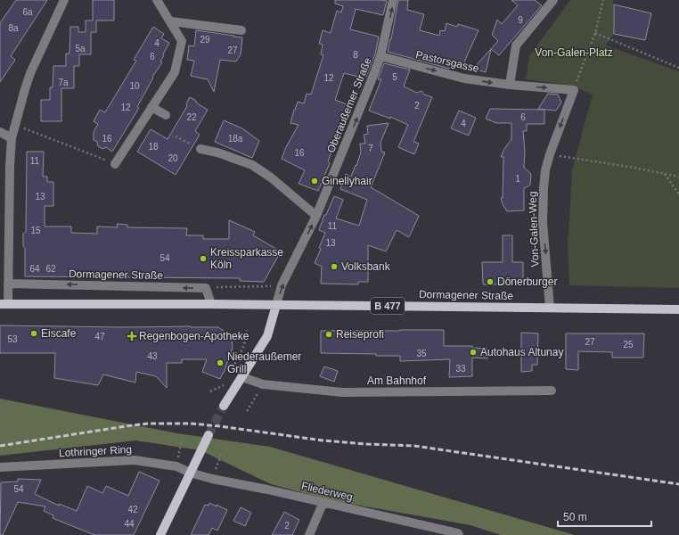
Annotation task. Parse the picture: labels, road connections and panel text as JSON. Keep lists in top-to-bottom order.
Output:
{
  "streets": {
    "main road": ["Oberaußemer Straße", "Dormagener Straße", "B 477"],
    "street": [
      "Pastorsgasse",
      "Von-Galen-Weg",
      "Am Bahnhof",
      "Lothringer Ring",
      "Fliederweg"
    ]
  },
  "crossings": [
    ["Pastorsgasse", "Oberaußemer Straße"],
    ["Pastorsgasse", "Von-Galen-Weg"],
    ["Oberaußemer Straße", "Dormagener Straße"],
    ["Oberaußemer Straße", "Am Bahnhof"],
    ["Von-Galen-Weg", "Dormagener Straße"],
    ["Lothringer Ring", "Fliederweg"]
  ],
  "one_way": ["Pastorsgasse", "Oberaußemer Straße", "Von-Galen-Weg"],
  "parks": ["Von-Galen-Platz"],
  "places": {
    "other": [
      "Ginellyhair",
      "Kreissparkasse Köln",
      "Volksbank",
      "Dönerburger",
      "Eiscafe",
      "Reiseprofi",
      "Autohaus Altunay",
      "Niederaußemer Grill"
    ],
    "health": ["Regenbogen-Apotheke"]
  },
  "house_numbers": [
    "6a",
    "9",
    "8a",
    "29",
    "4",
    "5a",
    "27",
    "8",
    "6",
    "5",
    "12",
    "7a",
    "10",
    "2",
    "12",
    "22",
    "6",
    "4",
    "16",
    "18a",
    "18",
    "7",
    "16",
    "20",
    "11",
    "1",
    "13",
    "11",
    "15",
    "13",
    "54",
    "64",
    "62",
    "47",
    "53",
    "27",
    "25",
    "35",
    "43",
    "33",
    "54",
    "42",
    "44",
    "2"
  ],
  "scale_bar": "50 m"
}
